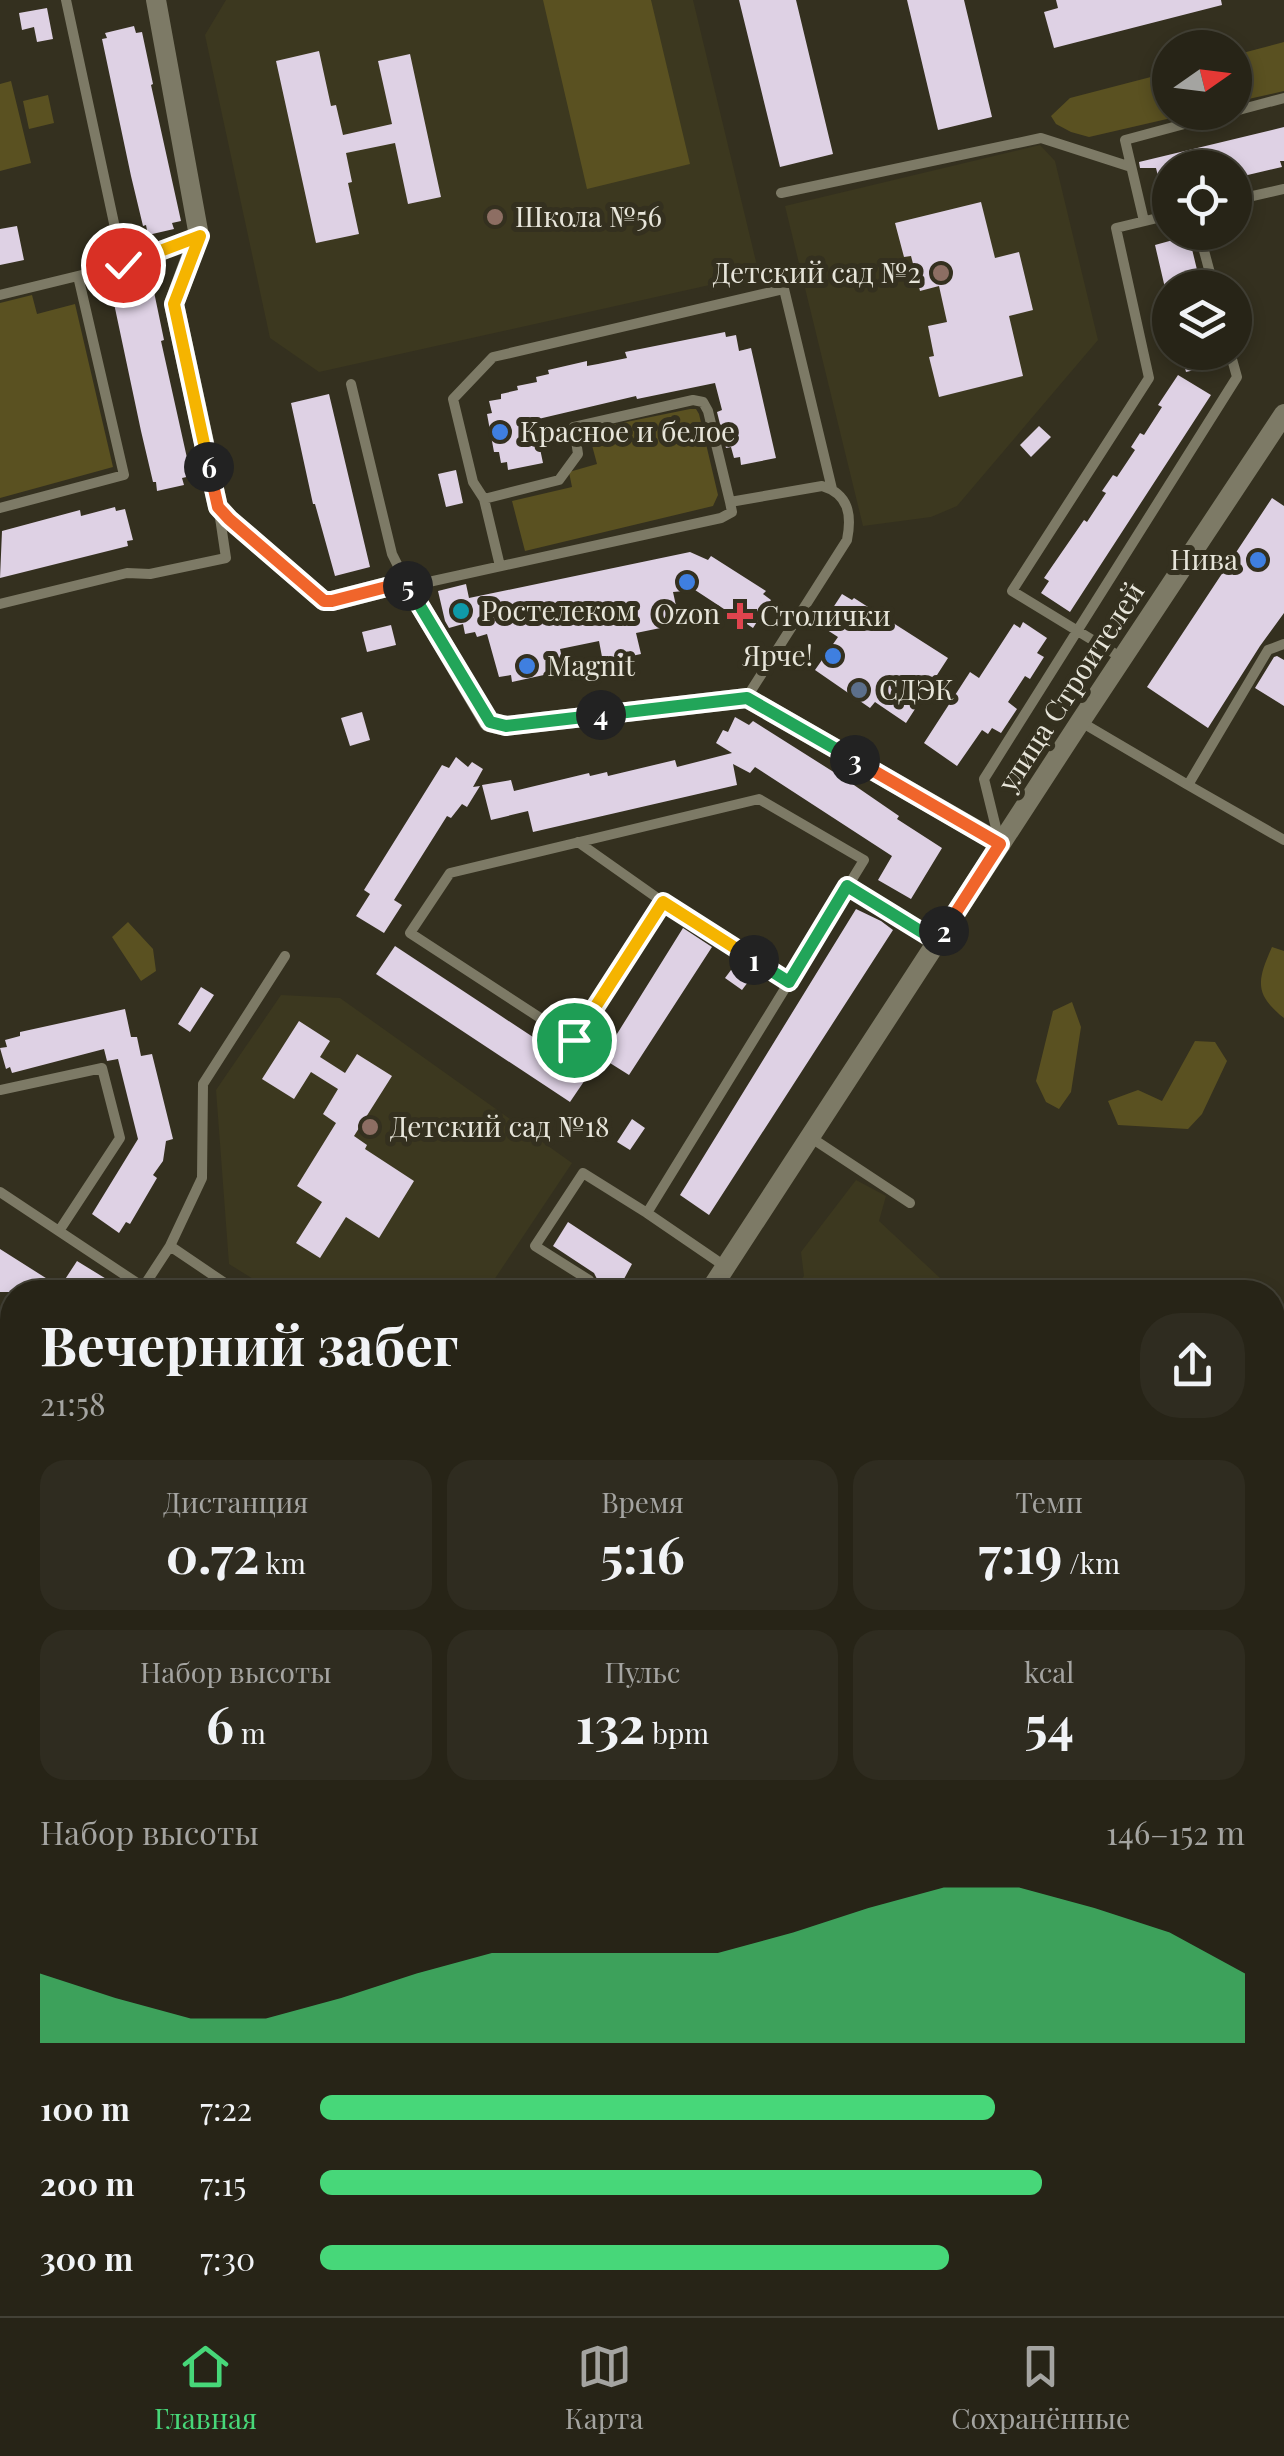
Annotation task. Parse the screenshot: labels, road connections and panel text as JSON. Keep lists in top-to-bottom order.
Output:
{
  "streets": {
    "street": ["улица Строителей"]
  },
  "places": {
    "other": [
      "Школа №56",
      "Детский сад №2",
      "Красное и белое",
      "Нива",
      "Ozon",
      "Ростелеком",
      "Ярче!",
      "Magnit",
      "СДЭК",
      "Детский сад №18"
    ],
    "health": ["Столички"]
  },
  "north": "right",
  "page": {
    "pins": [
      "6",
      "5",
      "4",
      "3",
      "2",
      "1"
    ],
    "heading": ["Вечерний забег", "21:58"],
    "stats": [
      ["Дистанция", "0.72 km"],
      ["Время", "5:16"],
      ["Темп", "7:19 /km"],
      ["Набор высоты", "6 m"],
      ["Пульс", "132 bpm"],
      ["kcal", "54"]
    ],
    "chart": ["Набор высоты", "146–152 m"],
    "list": [
      {
        "name": "100 m",
        "note": "7:22"
      },
      {
        "name": "200 m",
        "note": "7:15"
      },
      {
        "name": "300 m",
        "note": "7:30"
      }
    ],
    "tabs": ["Главная", "Карта", "Сохранённые"]
  }
}
